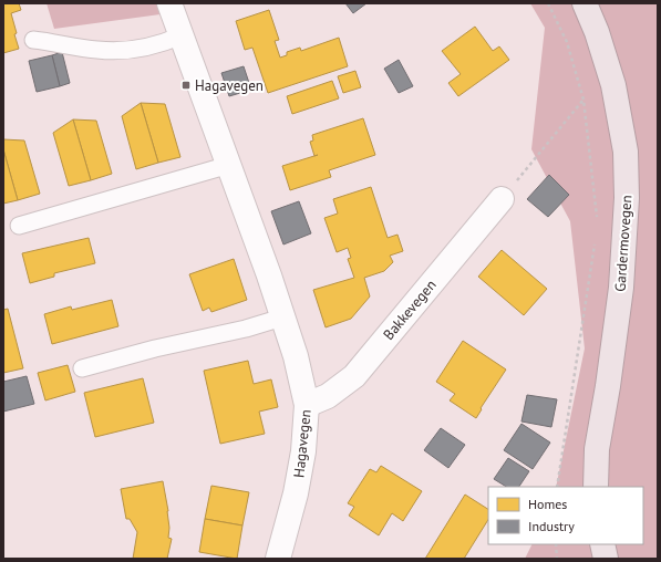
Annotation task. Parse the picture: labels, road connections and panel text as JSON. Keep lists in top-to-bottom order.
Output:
{
  "streets": {
    "main road": ["Gardermovegen"],
    "street": ["Bakkevegen", "Hagavegen"]
  },
  "crossings": [
    ["Bakkevegen", "Hagavegen"]
  ],
  "places": {
    "transit": ["Hagavegen"]
  },
  "legend": ["Homes", "Industry"]
}
